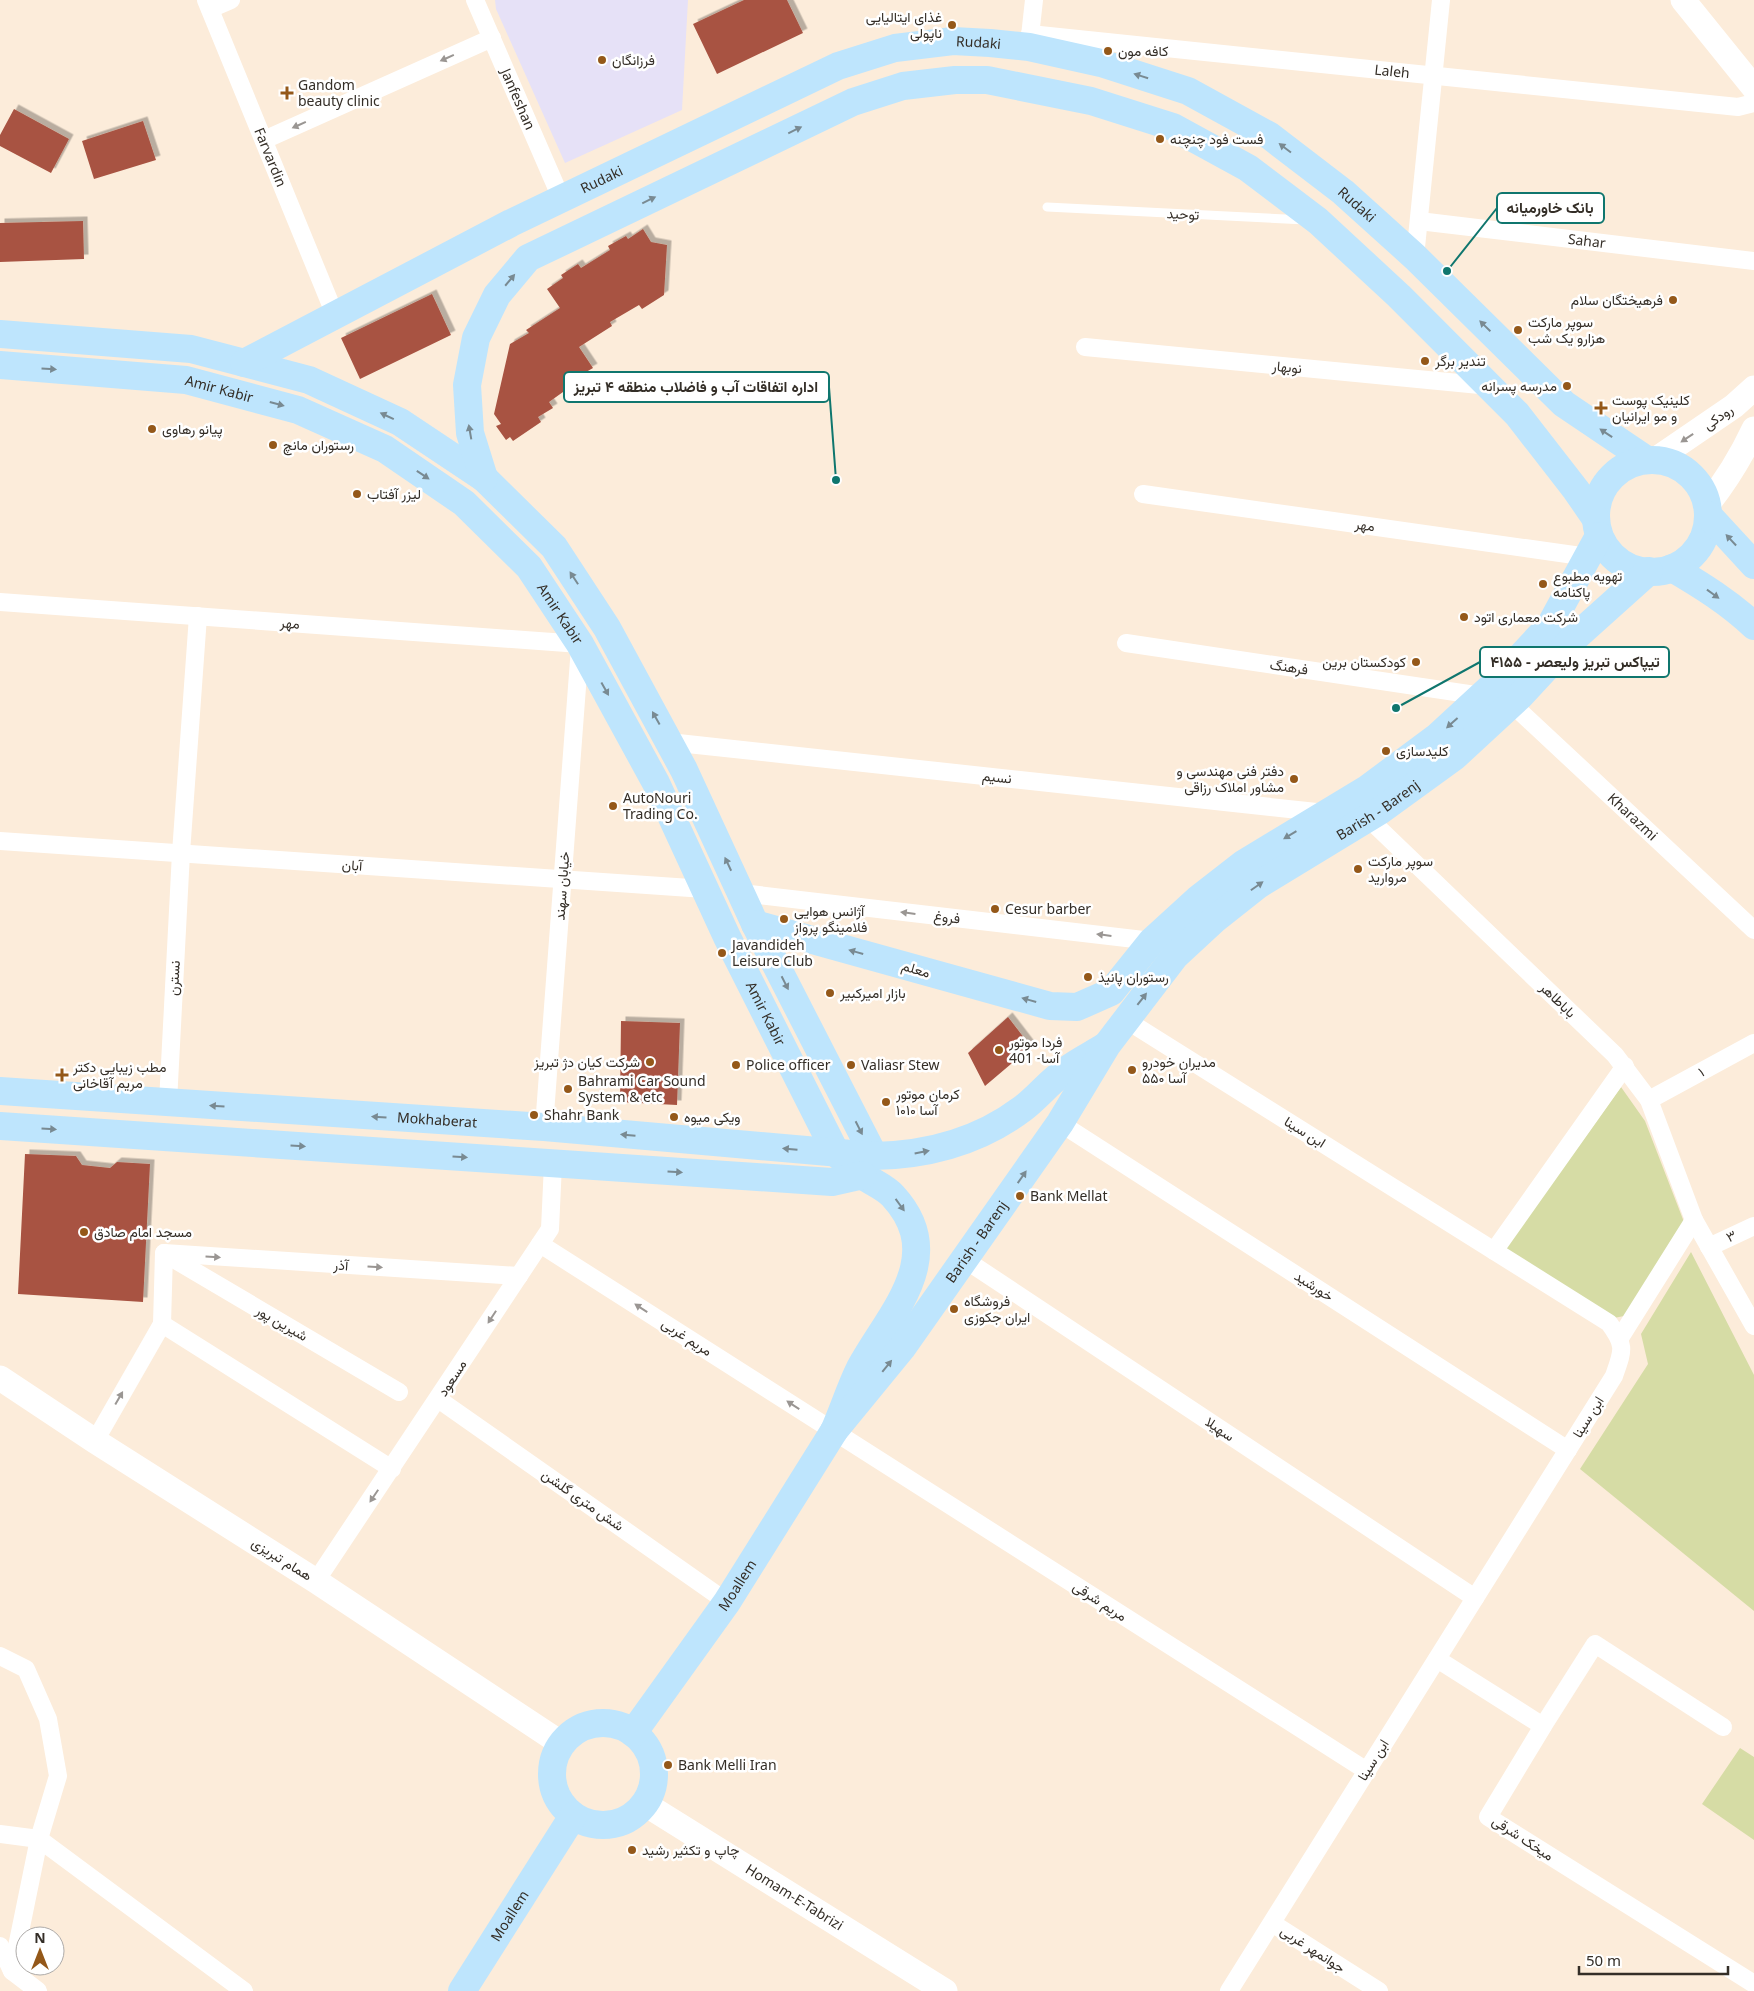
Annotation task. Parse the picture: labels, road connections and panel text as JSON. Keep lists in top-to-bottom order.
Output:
{
  "streets": {
    "main road": [
      "Rudaki",
      "Amir Kabir",
      "رودکی",
      "Barish - Barenj",
      "معلم",
      "Mokhaberat",
      "همام تبریزی",
      "Moallem",
      "Homam-E-Tabrizi"
    ],
    "street": [
      "Laleh",
      "Janfeshan",
      "Farvardin",
      "Sahar",
      "نوبهار",
      "مهر",
      "فرهنگ",
      "نسیم",
      "Kharazmi",
      "آبان",
      "خیابان سهند",
      "فروغ",
      "نسترن",
      "باباطاهر",
      "۱",
      "ابن سینا",
      "۳",
      "آذر",
      "خورشید",
      "شیرین پور",
      "مریم غربی",
      "مسعود",
      "سهیلا",
      "شش متری گلشن",
      "مریم شرقی",
      "میخک شرقی",
      "جوانمهر غربی"
    ],
    "lane": ["توحید"]
  },
  "crossings": [
    ["Rudaki", "Laleh"],
    ["Rudaki", "Janfeshan"],
    ["Rudaki", "Farvardin"],
    ["Rudaki", "رودکی"],
    ["Rudaki", "مهر"],
    ["Rudaki", "Barish - Barenj"],
    ["Amir Kabir", "مهر"],
    ["Amir Kabir", "آبان"],
    ["Amir Kabir", "خیابان سهند"],
    ["Amir Kabir", "Mokhaberat"],
    ["رودکی", "مهر"],
    ["رودکی", "Barish - Barenj"],
    ["مهر", "Barish - Barenj"],
    ["مهر", "خیابان سهند"],
    ["مهر", "نسترن"],
    ["فرهنگ", "Barish - Barenj"],
    ["نسیم", "Barish - Barenj"],
    ["Barish - Barenj", "Kharazmi"],
    ["Barish - Barenj", "فروغ"],
    ["Barish - Barenj", "معلم"],
    ["Barish - Barenj", "باباطاهر"],
    ["Barish - Barenj", "Mokhaberat"],
    ["Barish - Barenj", "ابن سینا"],
    ["Barish - Barenj", "خورشید"],
    ["Barish - Barenj", "مریم غربی"],
    ["Barish - Barenj", "سهیلا"],
    ["Barish - Barenj", "Moallem"],
    ["Barish - Barenj", "مریم شرقی"],
    ["آبان", "خیابان سهند"],
    ["آبان", "نسترن"],
    ["خیابان سهند", "Mokhaberat"],
    ["فروغ", "معلم"],
    ["نسترن", "Mokhaberat"],
    ["باباطاهر", "۱"],
    ["باباطاهر", "۳"],
    ["ابن سینا", "خورشید"],
    ["ابن سینا", "سهیلا"],
    ["ابن سینا", "مریم شرقی"],
    ["ابن سینا", "جوانمهر غربی"],
    ["آذر", "شیرین پور"],
    ["آذر", "مسعود"],
    ["مریم غربی", "مسعود"],
    ["مریم غربی", "Moallem"],
    ["مریم غربی", "مریم شرقی"],
    ["مسعود", "شش متری گلشن"],
    ["مسعود", "همام تبریزی"],
    ["شش متری گلشن", "Moallem"],
    ["همام تبریزی", "Moallem"],
    ["همام تبریزی", "Homam-E-Tabrizi"],
    ["Moallem", "مریم شرقی"],
    ["Moallem", "Homam-E-Tabrizi"]
  ],
  "one_way": [
    "فروغ",
    "آذر",
    "مریم غربی",
    "مسعود"
  ],
  "places": {
    "other": [
      "غذای ایتالیایی ناپولی",
      "کافه مون",
      "فرزانگان",
      "فست فود چنچنه",
      "بانک خاورمیانه",
      "فرهیختگان سلام",
      "سوپر مارکت هزارو یک شب",
      "تندیر برگر",
      "مدرسه پسرانه",
      "پیانو رهاوی",
      "رستوران مانچ",
      "اداره اتفاقات آب و فاضلاب منطقه ۴ تبریز",
      "لیزر آفتاب",
      "تهویه مطبوع پاکنامه",
      "شرکت معماری اتود",
      "کودکستان برین",
      "تیپاکس تبریز ولیعصر - ۴۱۵۵",
      "کلیدسازی",
      "دفتر فنی مهندسی و مشاور املاک رزاقی",
      "AutoNouri Trading Co.",
      "سوپر مارکت مروارید",
      "Cesur barber",
      "آژانس هوایی فلامینگو پرواز",
      "Javandideh Leisure Club",
      "رستوران پانیذ",
      "بازار امیرکبیر",
      "فردا موتور 401 -آسا",
      "شرکت کیان دژ تبریز",
      "Police officer",
      "Valiasr Stew",
      "مدیران خودرو ۵۵۰ آسا",
      "Bahrami Car Sound System & etc",
      "کرمان موتور ۱۰۱۰ آسا",
      "Shahr Bank",
      "ویکی میوه",
      "Bank Mellat",
      "مسجد امام صادق",
      "فروشگاه ایران جکوزی",
      "Bank Melli Iran",
      "چاپ و تکثیر رشید"
    ],
    "health": ["Gandom beauty clinic", "کلینیک پوست و مو ایرانیان", "مطب زیبایی دکتر مریم آقاخانی"]
  },
  "scale_bar": "50 m",
  "north": "top"
}
